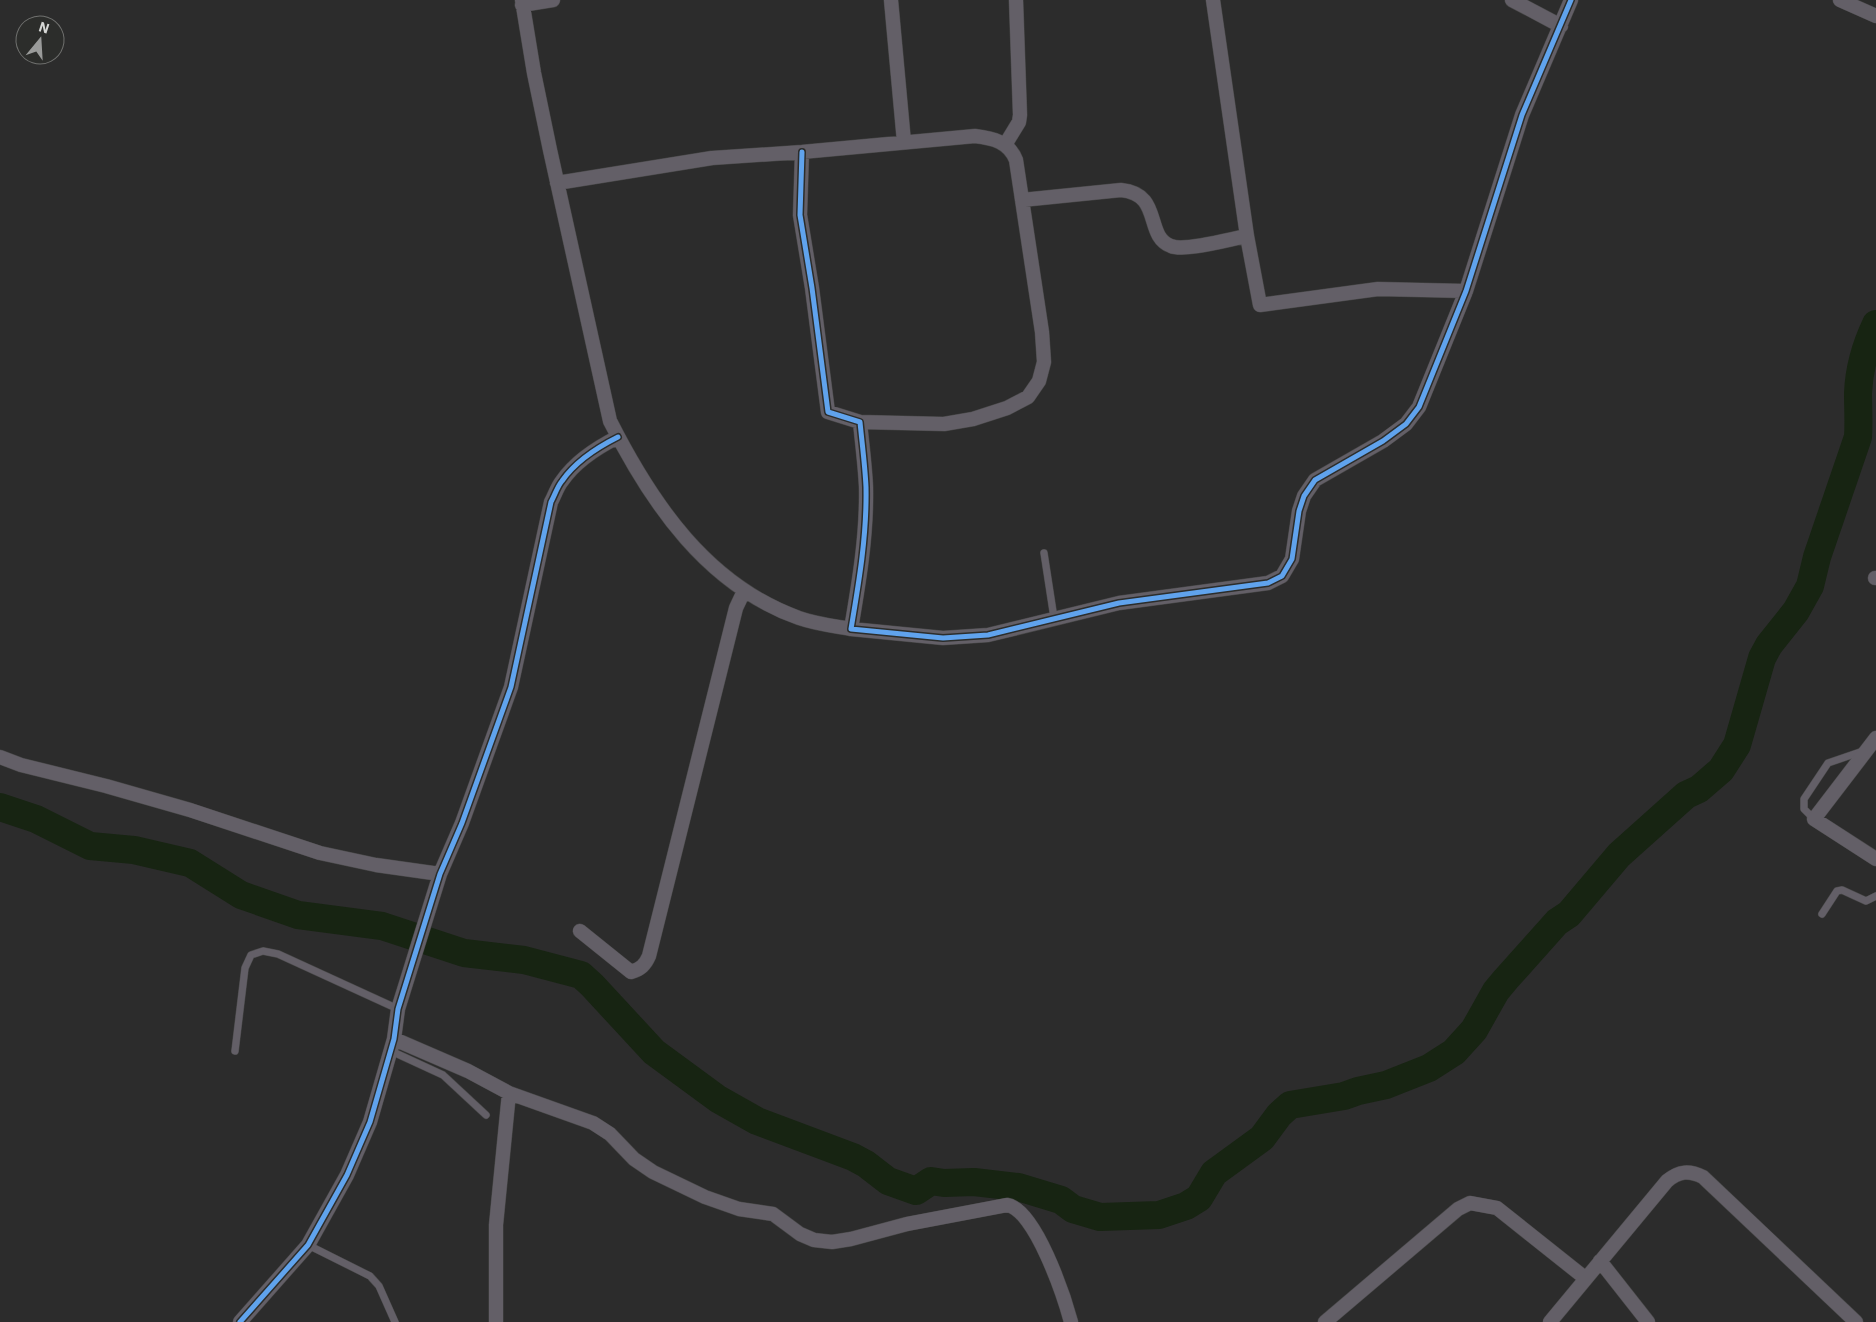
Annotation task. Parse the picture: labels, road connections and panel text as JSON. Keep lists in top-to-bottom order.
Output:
{
  "north": "top"
}
